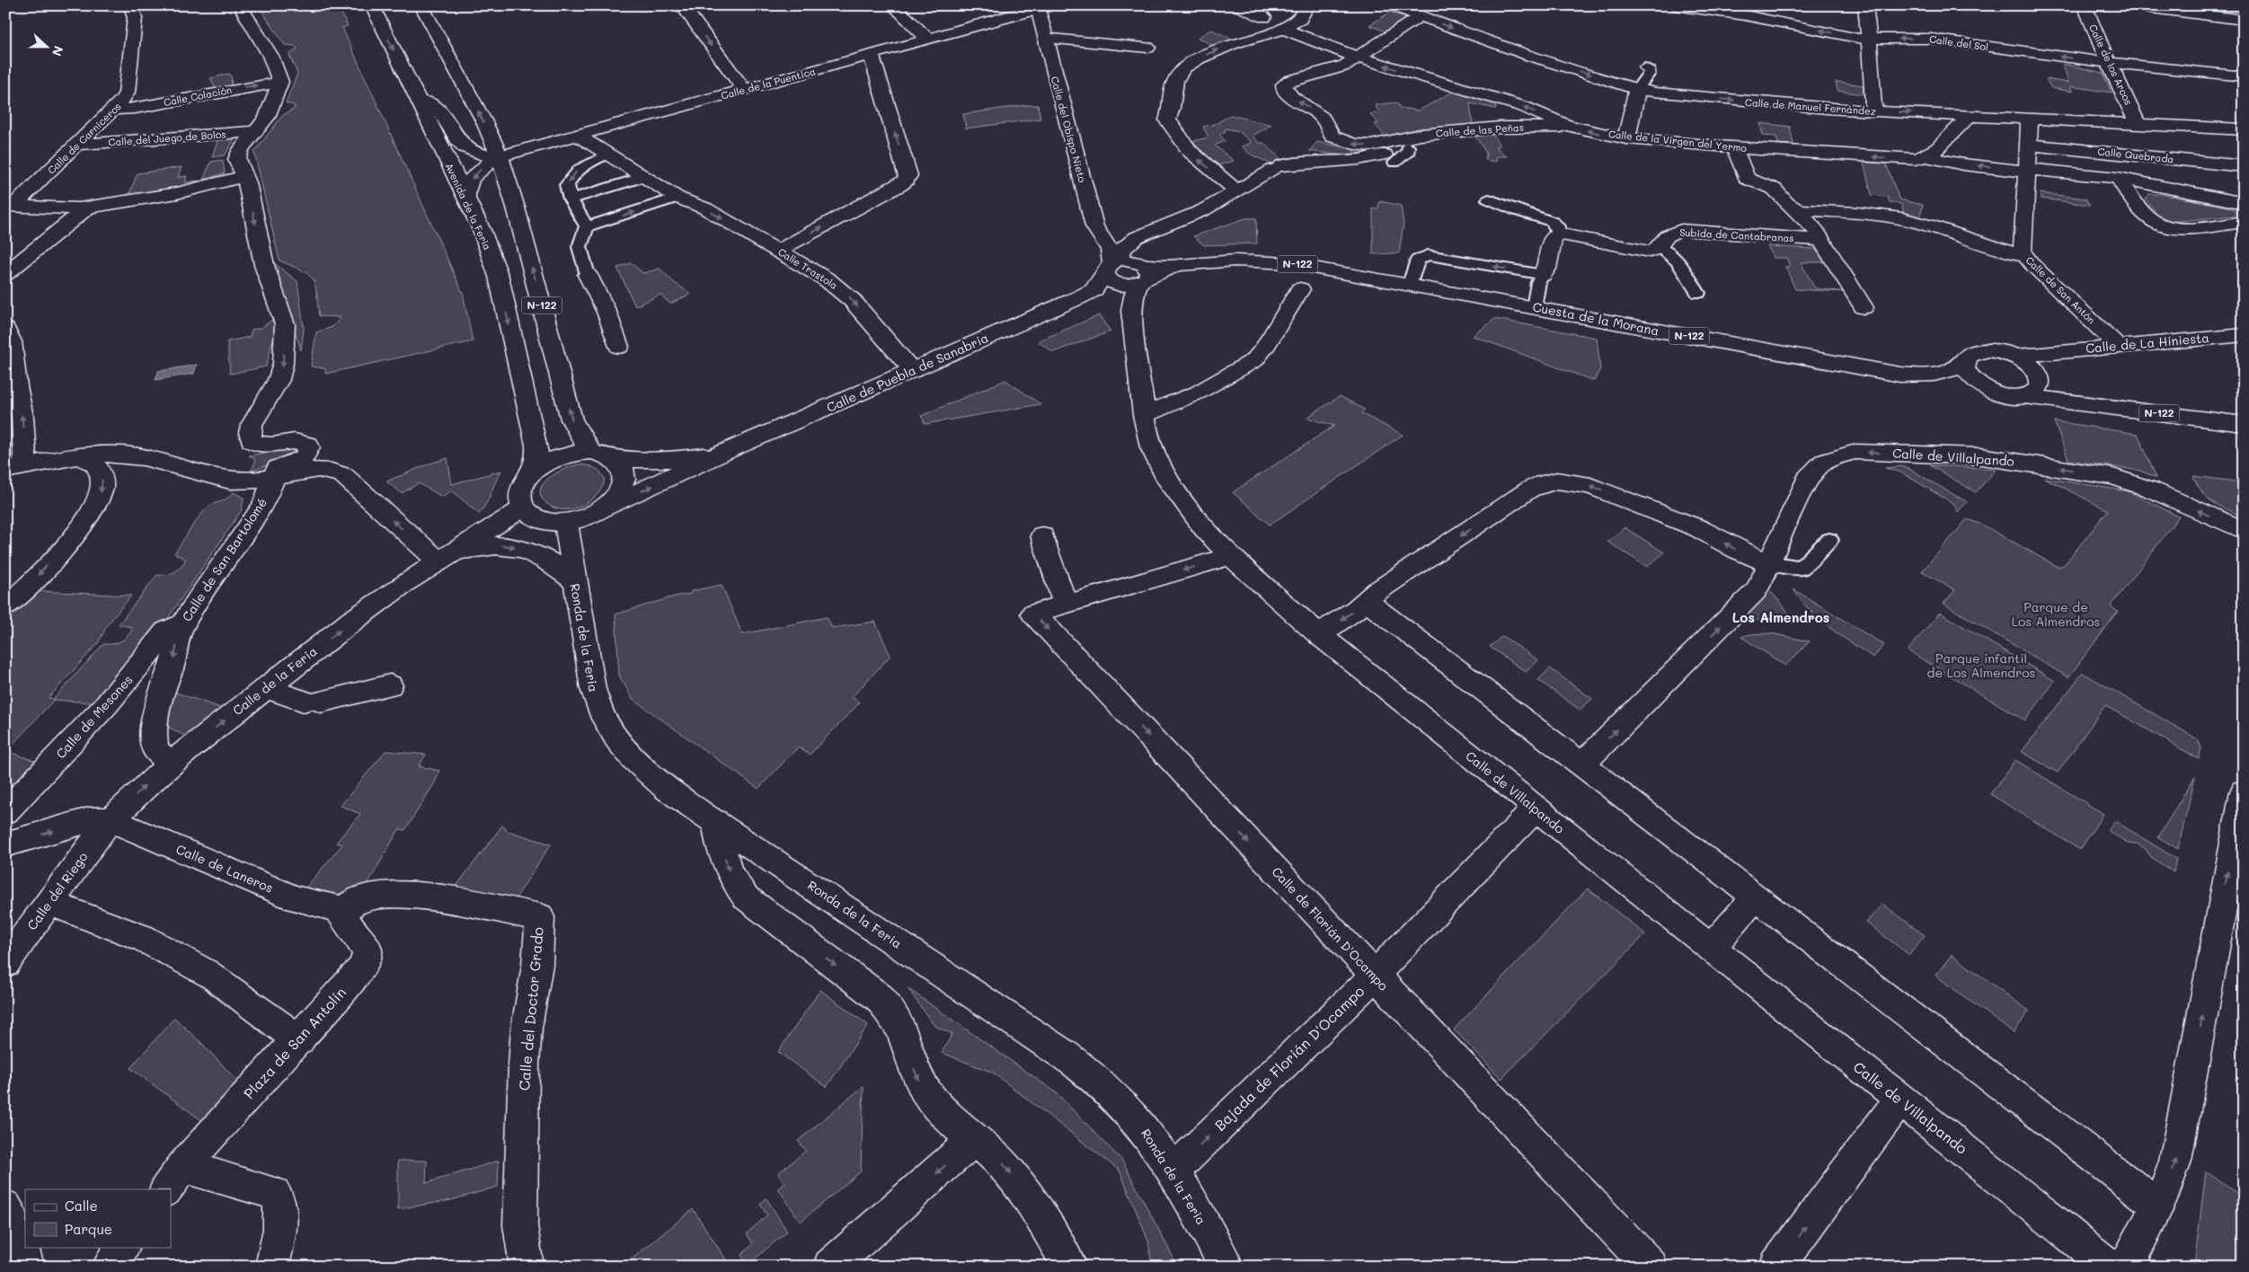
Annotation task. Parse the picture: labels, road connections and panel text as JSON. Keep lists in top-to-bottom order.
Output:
{
  "streets": {
    "main road": [
      "Calle del Sol",
      "Calle de los Arcos",
      "Calle de la Puentica",
      "Calle Colación",
      "Calle de Manuel Fernández",
      "Calle del Obispo Nieto",
      "Calle de las Peñas",
      "Calle de Carniceros",
      "Calle del Juego de Bolos",
      "Calle de la Virgen del Yermo",
      "Calle Quebrada",
      "Avenida de la Feria",
      "Subida de Cantabranas",
      "N-122",
      "Calle Trastola",
      "Calle de San Antón",
      "Cuesta de la Morana",
      "Calle de La Hiniesta",
      "Calle de Puebla de Sanabria",
      "Calle de Villalpando",
      "Calle de San Bartolomé",
      "Ronda de la Feria",
      "Calle de la Feria",
      "Calle de Mesones",
      "Calle de Laneros",
      "Calle del Riego",
      "Calle de Florián D'Ocampo",
      "Calle del Doctor Grado",
      "Plaza de San Antolín",
      "Bajada de Florián D'Ocampo"
    ]
  },
  "crossings": [
    ["Calle del Sol", "Calle de los Arcos"],
    ["Calle de los Arcos", "Calle de Manuel Fernández"],
    ["Calle de la Puentica", "Calle del Obispo Nieto"],
    ["Calle de la Puentica", "N-122"],
    ["Calle de la Puentica", "Calle Trastola"],
    ["Calle Colación", "Calle de Carniceros"],
    ["Calle de Manuel Fernández", "Calle de San Antón"],
    ["Calle del Obispo Nieto", "Calle de las Peñas"],
    ["Calle del Obispo Nieto", "Cuesta de la Morana"],
    ["Calle del Obispo Nieto", "Calle de Puebla de Sanabria"],
    ["Calle del Obispo Nieto", "Calle de Villalpando"],
    ["Calle de las Peñas", "Calle de la Virgen del Yermo"],
    ["Calle de las Peñas", "Cuesta de la Morana"],
    ["Calle de las Peñas", "Calle de Puebla de Sanabria"],
    ["Calle de Carniceros", "Calle del Juego de Bolos"],
    ["Calle de la Virgen del Yermo", "Calle de San Antón"],
    ["Calle Quebrada", "Calle de San Antón"],
    ["Avenida de la Feria", "N-122"],
    ["Avenida de la Feria", "Calle de Puebla de Sanabria"],
    ["Avenida de la Feria", "Ronda de la Feria"],
    ["Avenida de la Feria", "Calle de la Feria"],
    ["N-122", "Cuesta de la Morana"],
    ["N-122", "Calle de La Hiniesta"],
    ["N-122", "Calle de Puebla de Sanabria"],
    ["N-122", "Ronda de la Feria"],
    ["N-122", "Calle de la Feria"],
    ["Calle Trastola", "Calle de Puebla de Sanabria"],
    ["Calle de San Antón", "Calle de La Hiniesta"],
    ["Cuesta de la Morana", "Calle de Puebla de Sanabria"],
    ["Calle de Puebla de Sanabria", "Ronda de la Feria"],
    ["Calle de Puebla de Sanabria", "Calle de la Feria"],
    ["Calle de Villalpando", "Calle de Florián D'Ocampo"],
    ["Calle de Villalpando", "Bajada de Florián D'Ocampo"],
    ["Calle de San Bartolomé", "Calle de la Feria"],
    ["Calle de San Bartolomé", "Calle de Mesones"],
    ["Ronda de la Feria", "Calle de la Feria"],
    ["Ronda de la Feria", "Bajada de Florián D'Ocampo"],
    ["Calle de la Feria", "Calle de Laneros"],
    ["Calle de la Feria", "Calle del Riego"],
    ["Calle de Laneros", "Calle del Riego"],
    ["Calle de Laneros", "Calle del Doctor Grado"],
    ["Calle de Laneros", "Plaza de San Antolín"],
    ["Calle de Florián D'Ocampo", "Bajada de Florián D'Ocampo"],
    ["Calle del Doctor Grado", "Plaza de San Antolín"]
  ],
  "one_way": ["Calle Trastola", "Calle de San Bartolomé", "Bajada de Florián D'Ocampo"],
  "districts": ["Los Almendros"],
  "parks": ["Parque de Los Almendros", "Parque infantil de Los Almendros"],
  "legend": ["Calle", "Parque"],
  "north": "right"
}
